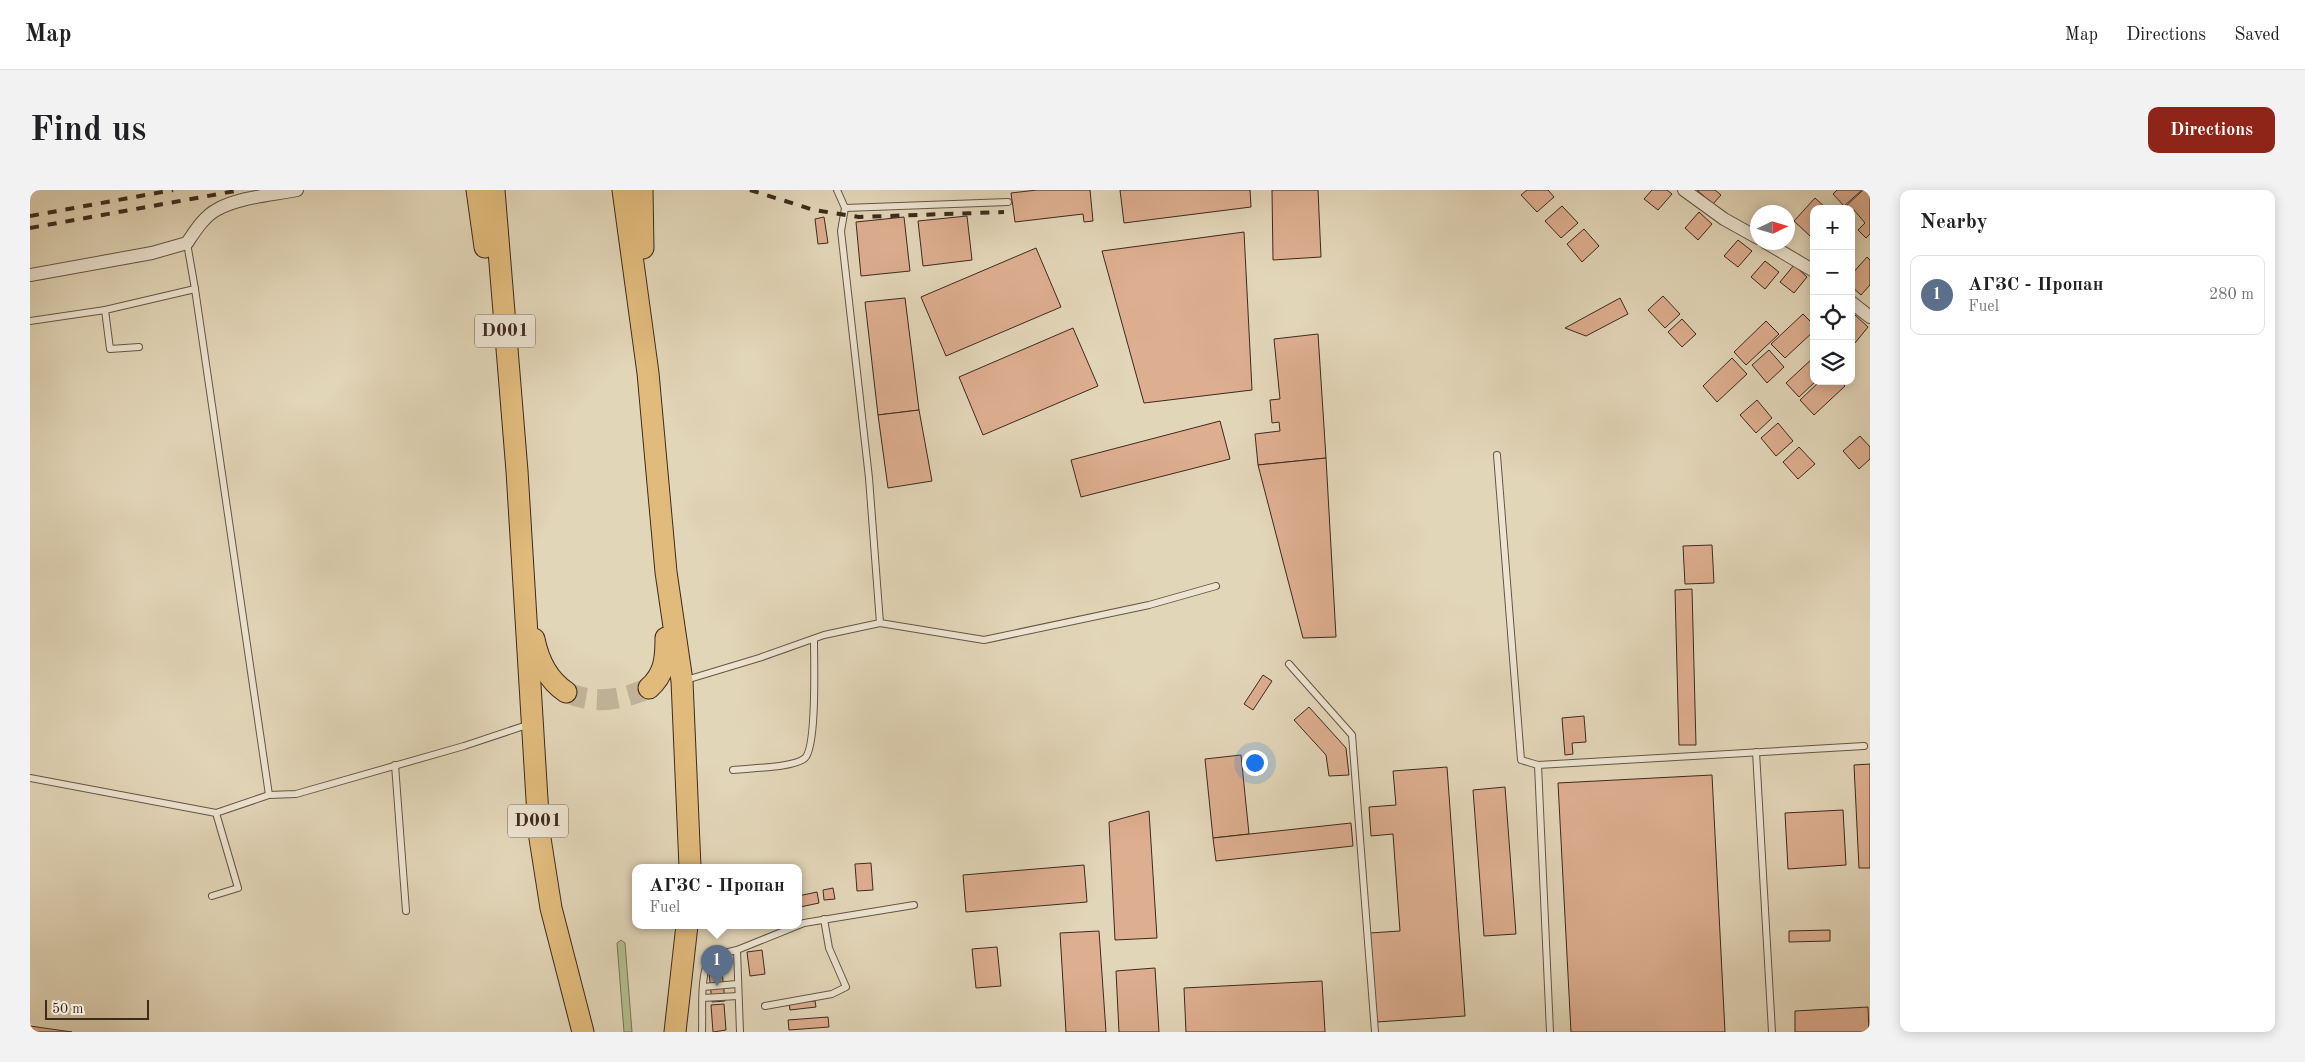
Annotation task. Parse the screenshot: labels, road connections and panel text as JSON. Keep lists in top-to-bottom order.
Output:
{
  "streets": {
    "highway": ["D001"]
  },
  "scale_bar": "50 m",
  "north": "right",
  "page": {
    "header": "Map",
    "nav": ["Map", "Directions", "Saved"],
    "buttons": "Directions",
    "title": "Find us",
    "heading": "Nearby",
    "map_buttons": ["+", "−"],
    "list": [
      {
        "mark": "1",
        "name": "АГЗС - Пропан",
        "note": "Fuel",
        "value": "280 m"
      }
    ],
    "popup": ["АГЗС - Пропан", "Fuel"],
    "pins": "1",
    "scale": "50 m"
  }
}
